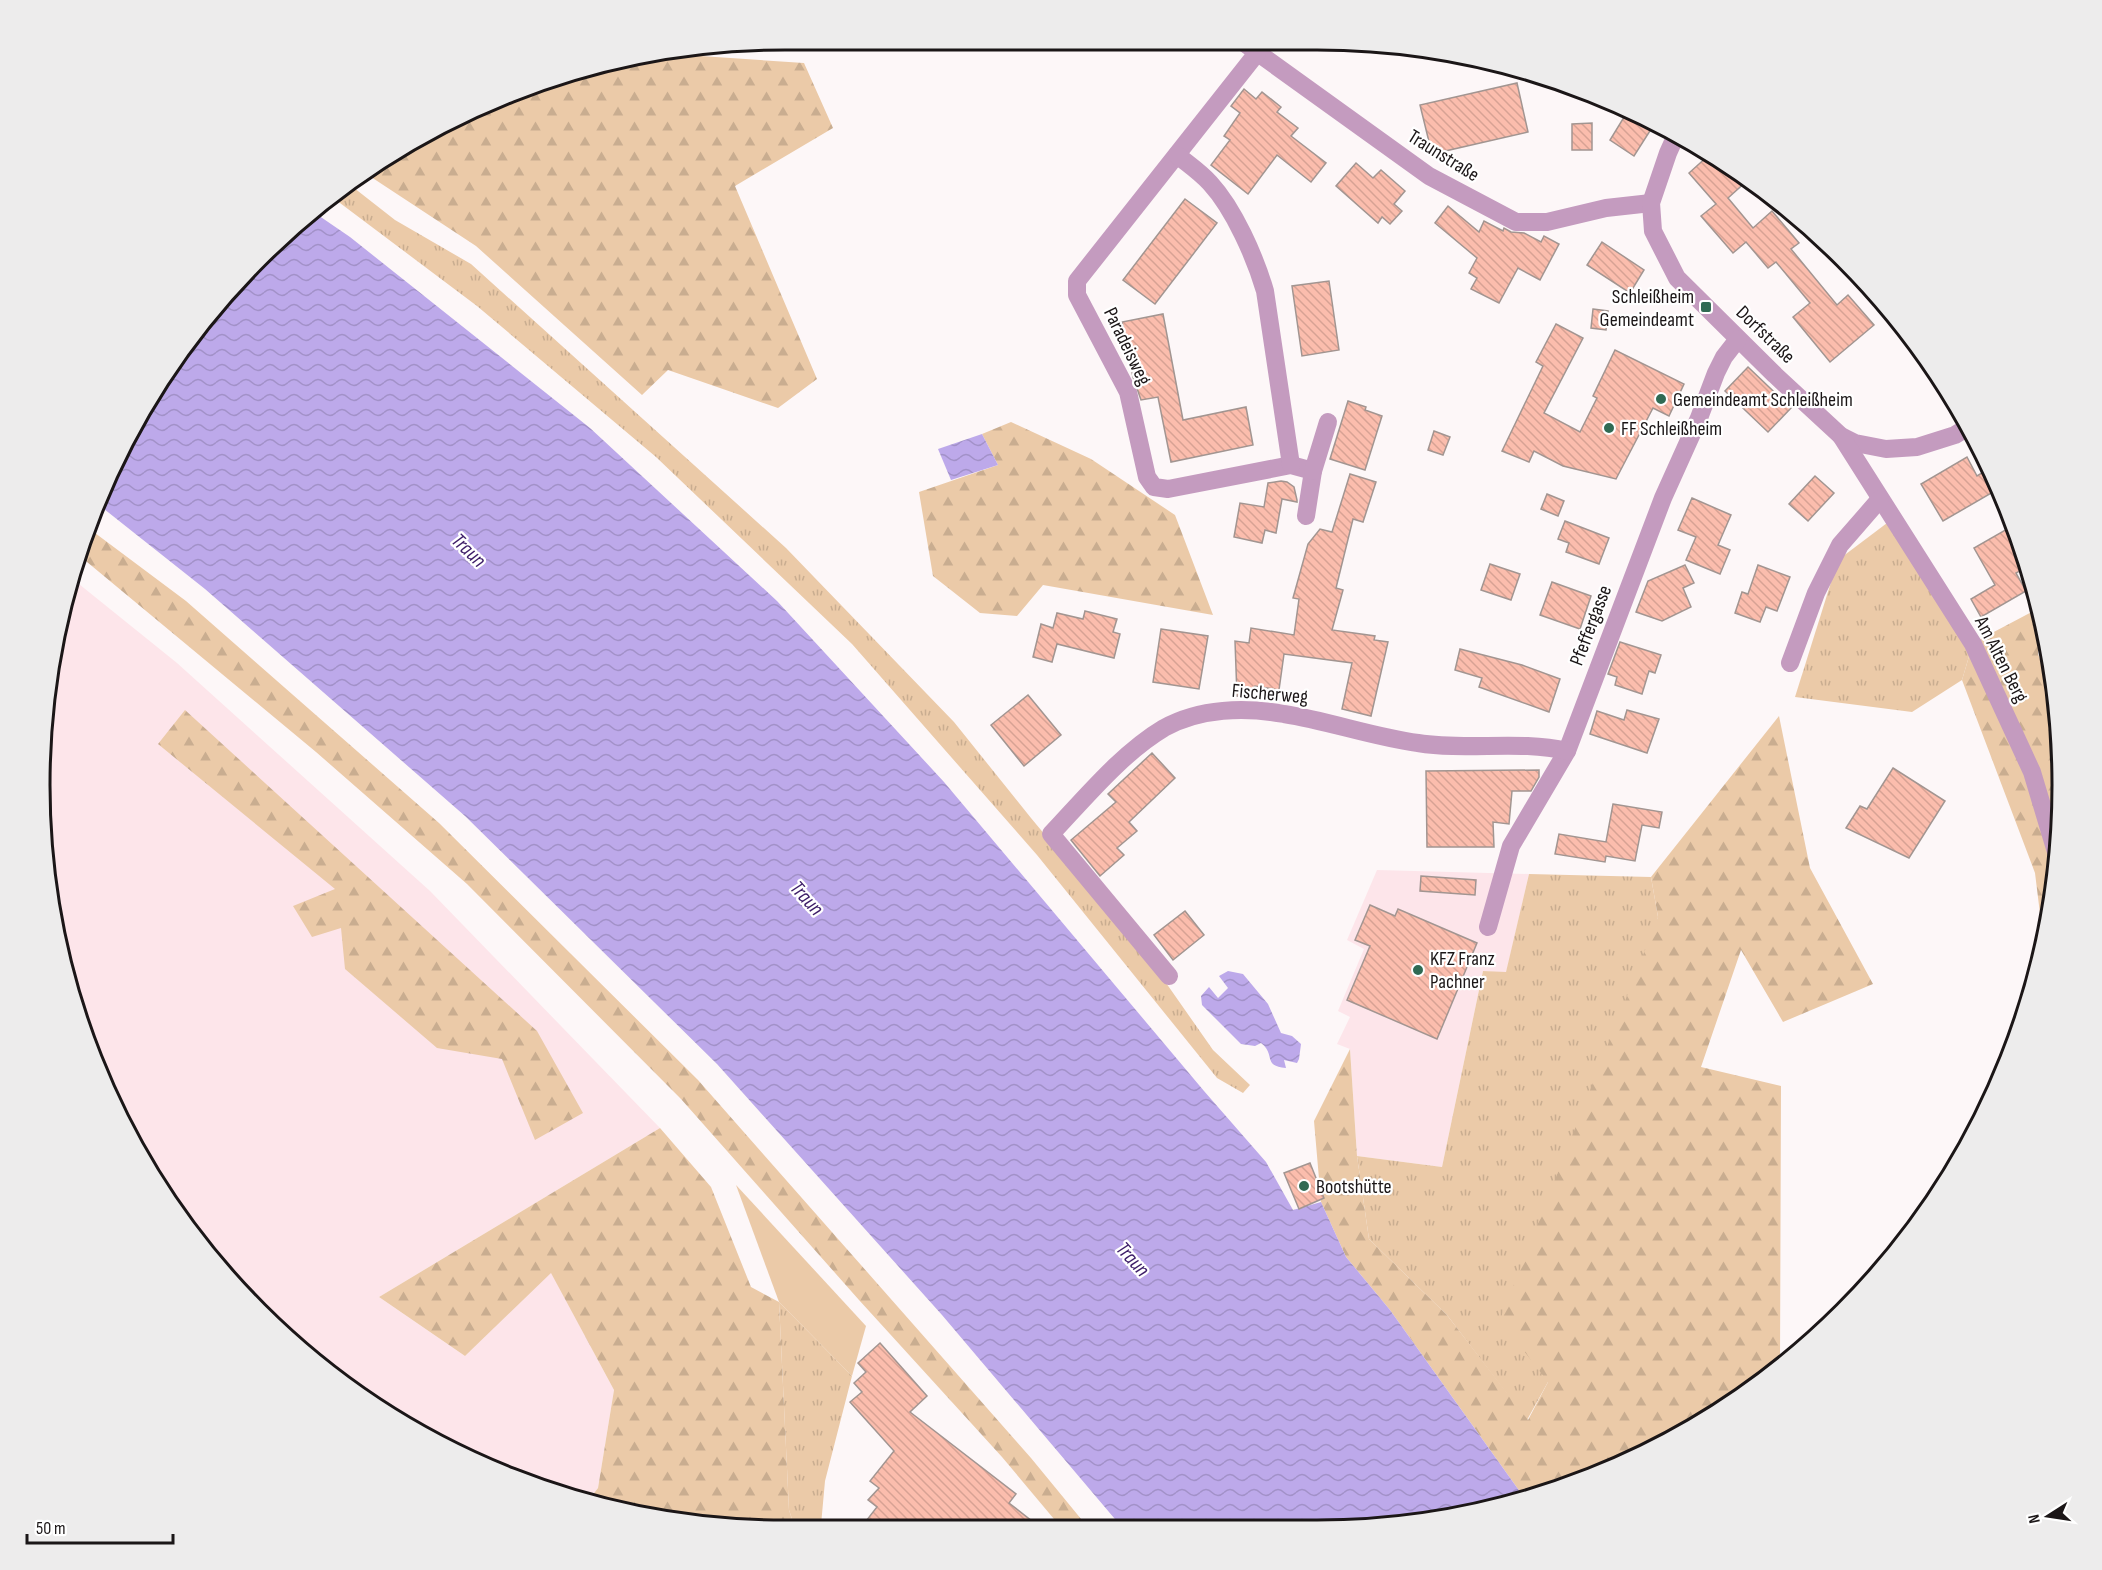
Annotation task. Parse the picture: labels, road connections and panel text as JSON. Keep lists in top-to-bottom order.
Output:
{
  "streets": {
    "street": [
      "Traunstraße",
      "Dorfstraße",
      "Paradeisweg",
      "Pfeffergasse",
      "Am Alten Berg",
      "Fischerweg"
    ]
  },
  "crossings": [
    ["Traunstraße", "Dorfstraße"],
    ["Traunstraße", "Paradeisweg"],
    ["Dorfstraße", "Pfeffergasse"],
    ["Dorfstraße", "Am Alten Berg"],
    ["Pfeffergasse", "Fischerweg"]
  ],
  "water": ["Traun"],
  "places": {
    "transit": ["Schleißheim Gemeindeamt"],
    "other": [
      "Gemeindeamt Schleißheim",
      "FF Schleißheim",
      "KFZ Franz Pachner",
      "Bootshütte"
    ]
  },
  "scale_bar": "50 m",
  "north": "left"
}
